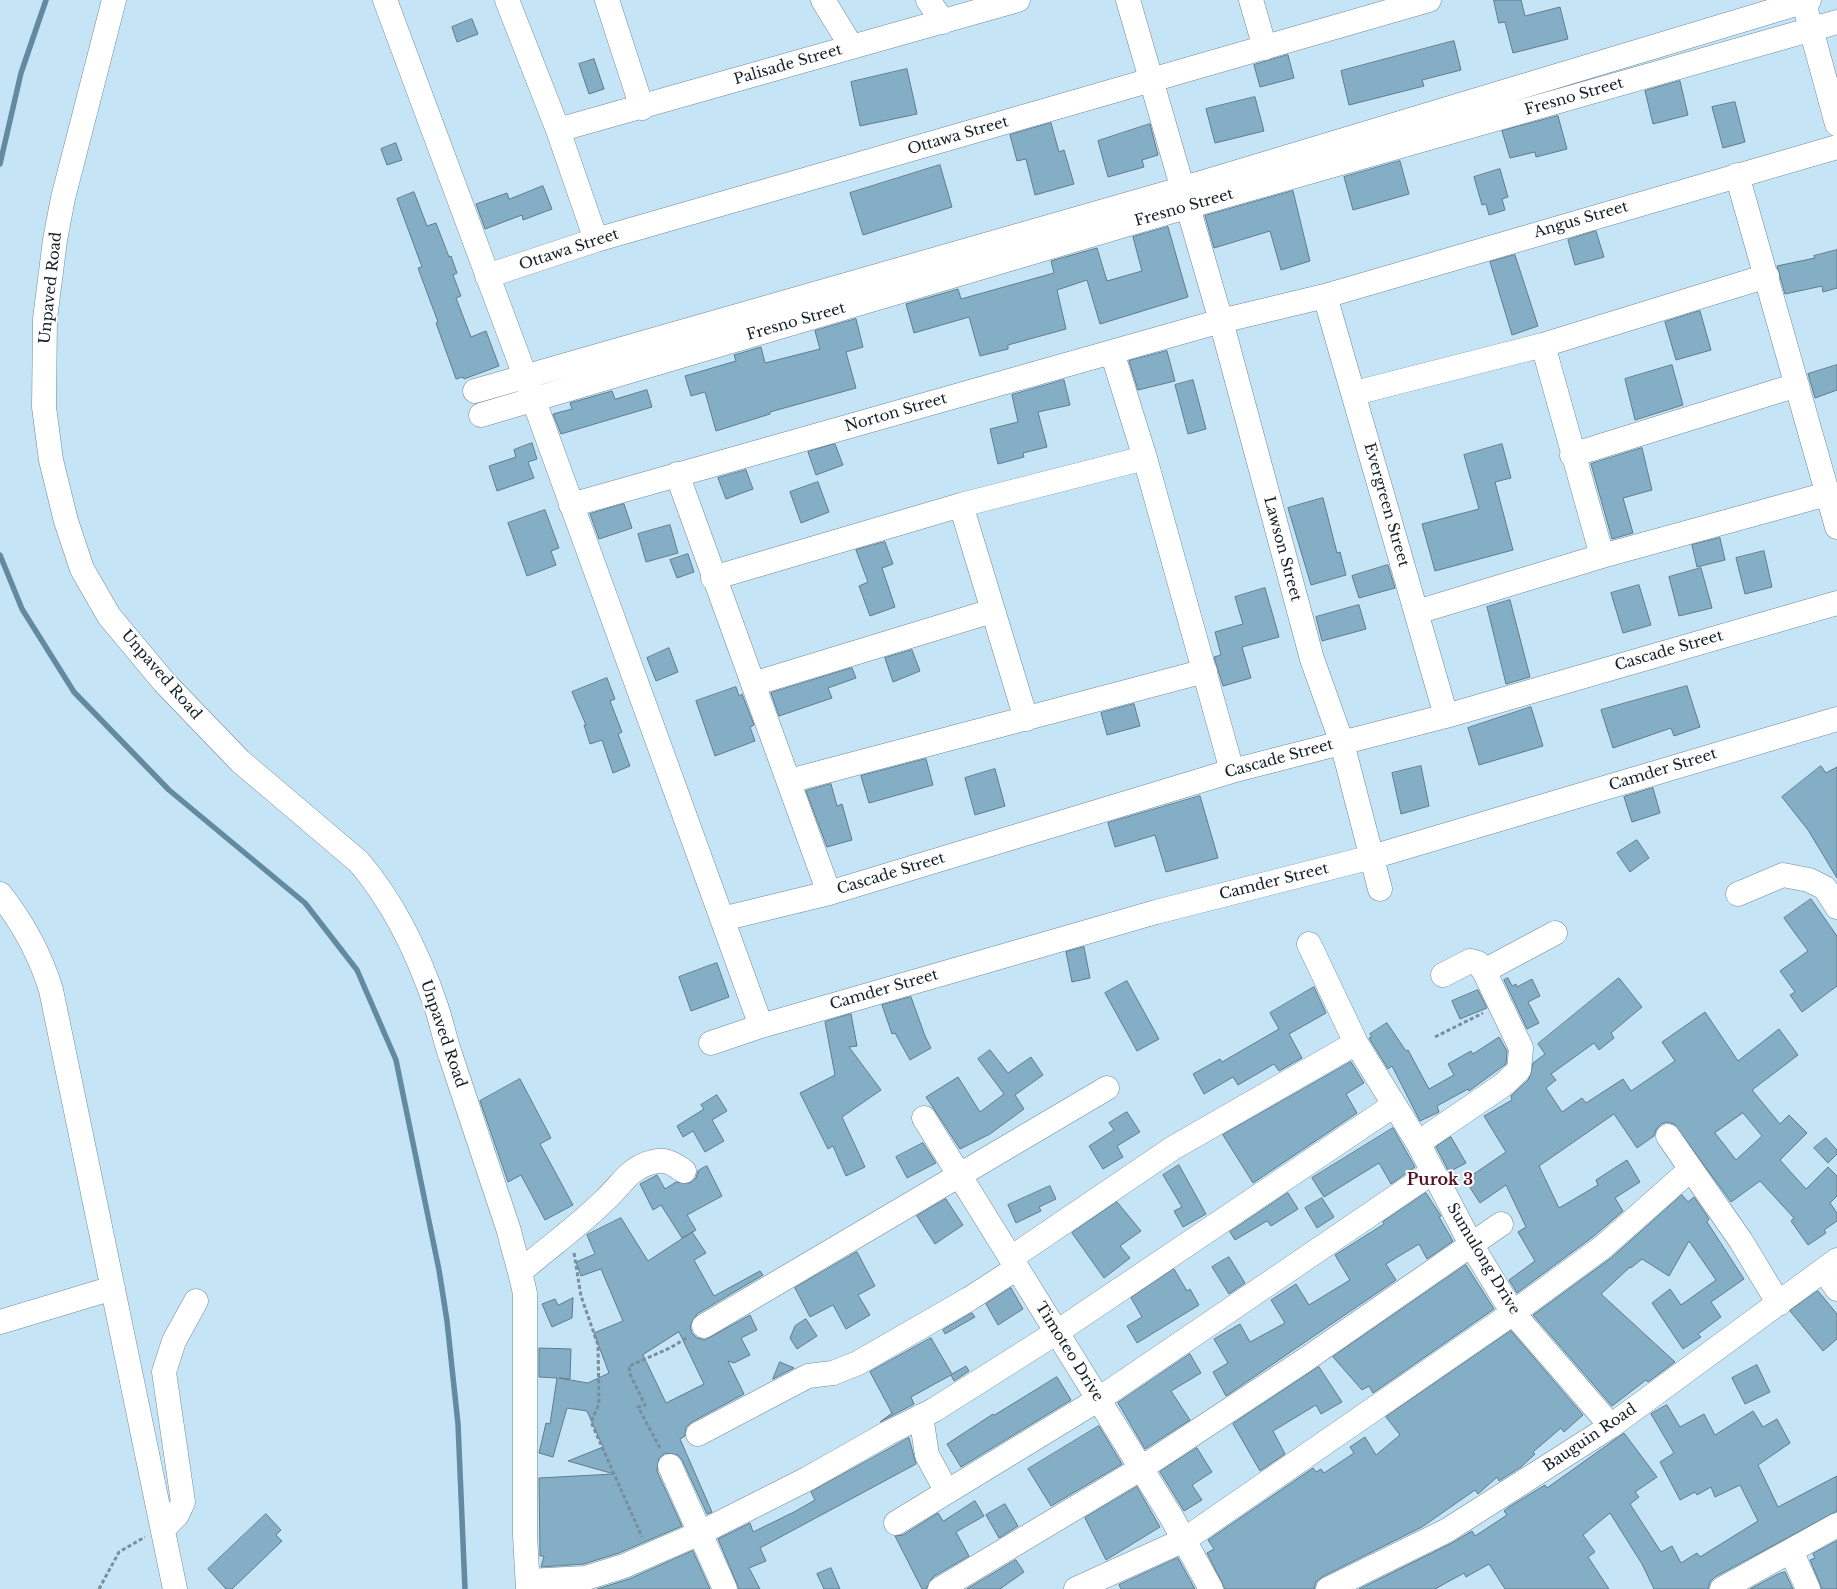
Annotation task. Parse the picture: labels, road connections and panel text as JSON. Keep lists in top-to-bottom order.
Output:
{
  "streets": {
    "street": [
      "Palisade Street",
      "Fresno Street",
      "Ottawa Street",
      "Angus Street",
      "Unpaved Road",
      "Norton Street",
      "Evergreen Street",
      "Lawson Street",
      "Cascade Street",
      "Camder Street",
      "Sumulong Drive",
      "Timoteo Drive",
      "Bauguin Road"
    ]
  },
  "crossings": [
    ["Fresno Street", "Lawson Street"],
    ["Ottawa Street", "Lawson Street"],
    ["Angus Street", "Norton Street"],
    ["Angus Street", "Evergreen Street"],
    ["Angus Street", "Lawson Street"],
    ["Norton Street", "Lawson Street"],
    ["Evergreen Street", "Cascade Street"],
    ["Lawson Street", "Cascade Street"],
    ["Lawson Street", "Camder Street"],
    ["Sumulong Drive", "Bauguin Road"]
  ],
  "districts": ["Purok 3"]
}
